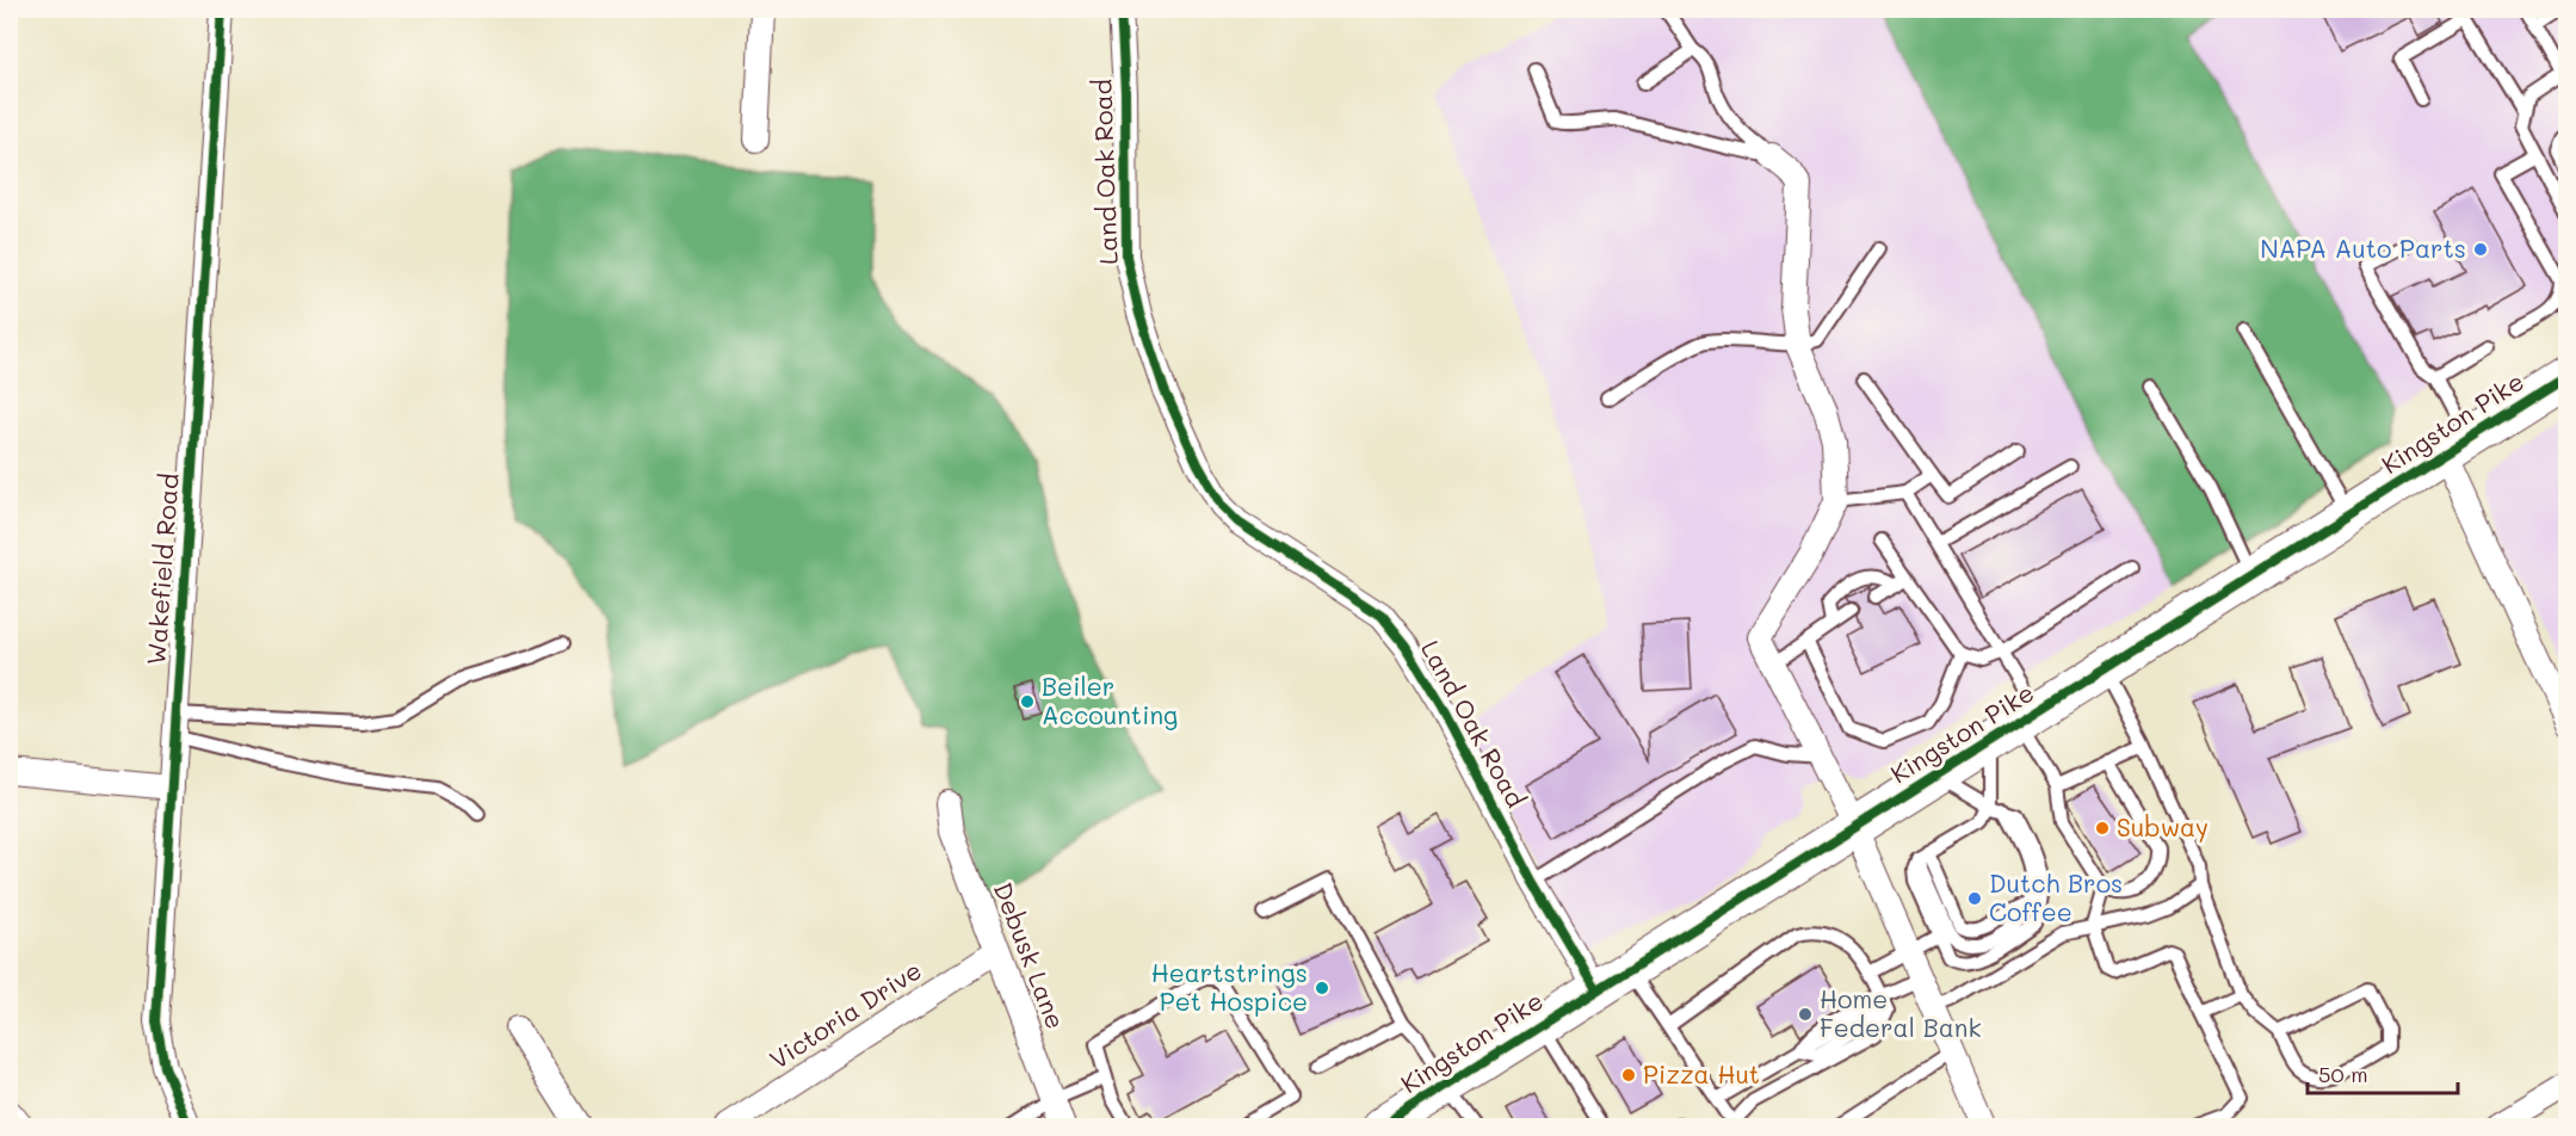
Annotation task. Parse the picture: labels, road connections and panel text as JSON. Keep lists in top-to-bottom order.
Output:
{
  "streets": {
    "main road": ["Kingston Pike"],
    "street": [
      "Land Oak Road",
      "Wakefield Road",
      "Debusk Lane",
      "Victoria Drive"
    ]
  },
  "crossings": [
    ["Land Oak Road", "Kingston Pike"],
    ["Debusk Lane", "Victoria Drive"]
  ],
  "places": [
    "NAPA Auto Parts",
    "Beiler Accounting",
    "Subway",
    "Dutch Bros Coffee",
    "Heartstrings Pet Hospice",
    "Home Federal Bank",
    "Pizza Hut"
  ],
  "scale_bar": "50 m"
}
